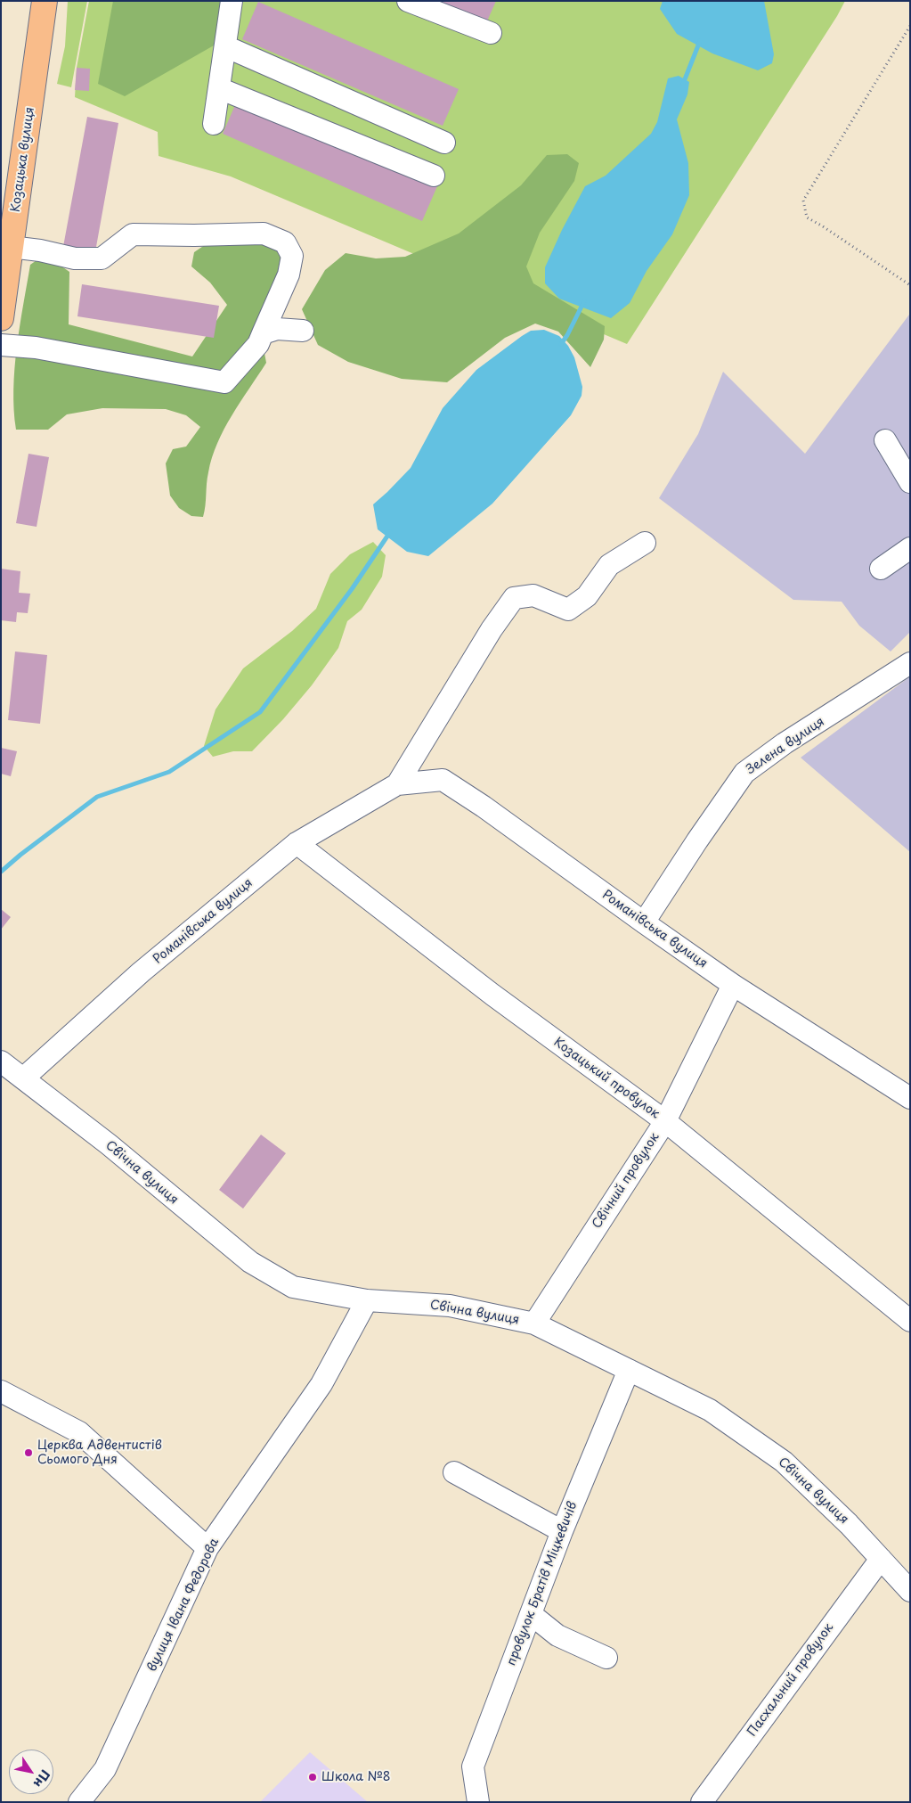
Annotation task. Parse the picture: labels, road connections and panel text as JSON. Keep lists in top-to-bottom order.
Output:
{
  "streets": {
    "main road": ["Козацька вулиця"],
    "street": [
      "Зелена вулиця",
      "Романівська вулиця",
      "Козацький провулок",
      "Свічна вулиця",
      "Свічний провулок",
      "провулок Братів Міцкевичів",
      "вулиця Івана Федорова",
      "Пасхальний провулок"
    ]
  },
  "crossings": [
    ["Зелена вулиця", "Романівська вулиця"],
    ["Романівська вулиця", "Козацький провулок"],
    ["Романівська вулиця", "Свічна вулиця"],
    ["Романівська вулиця", "Свічний провулок"],
    ["Козацький провулок", "Свічний провулок"],
    ["Свічна вулиця", "Свічний провулок"],
    ["Свічна вулиця", "провулок Братів Міцкевичів"],
    ["Свічна вулиця", "вулиця Івана Федорова"],
    ["Свічна вулиця", "Пасхальний провулок"]
  ],
  "places": ["Церква Адвентистiв Сьомого Дня", "Школа №8"],
  "north": "bottom right"
}
